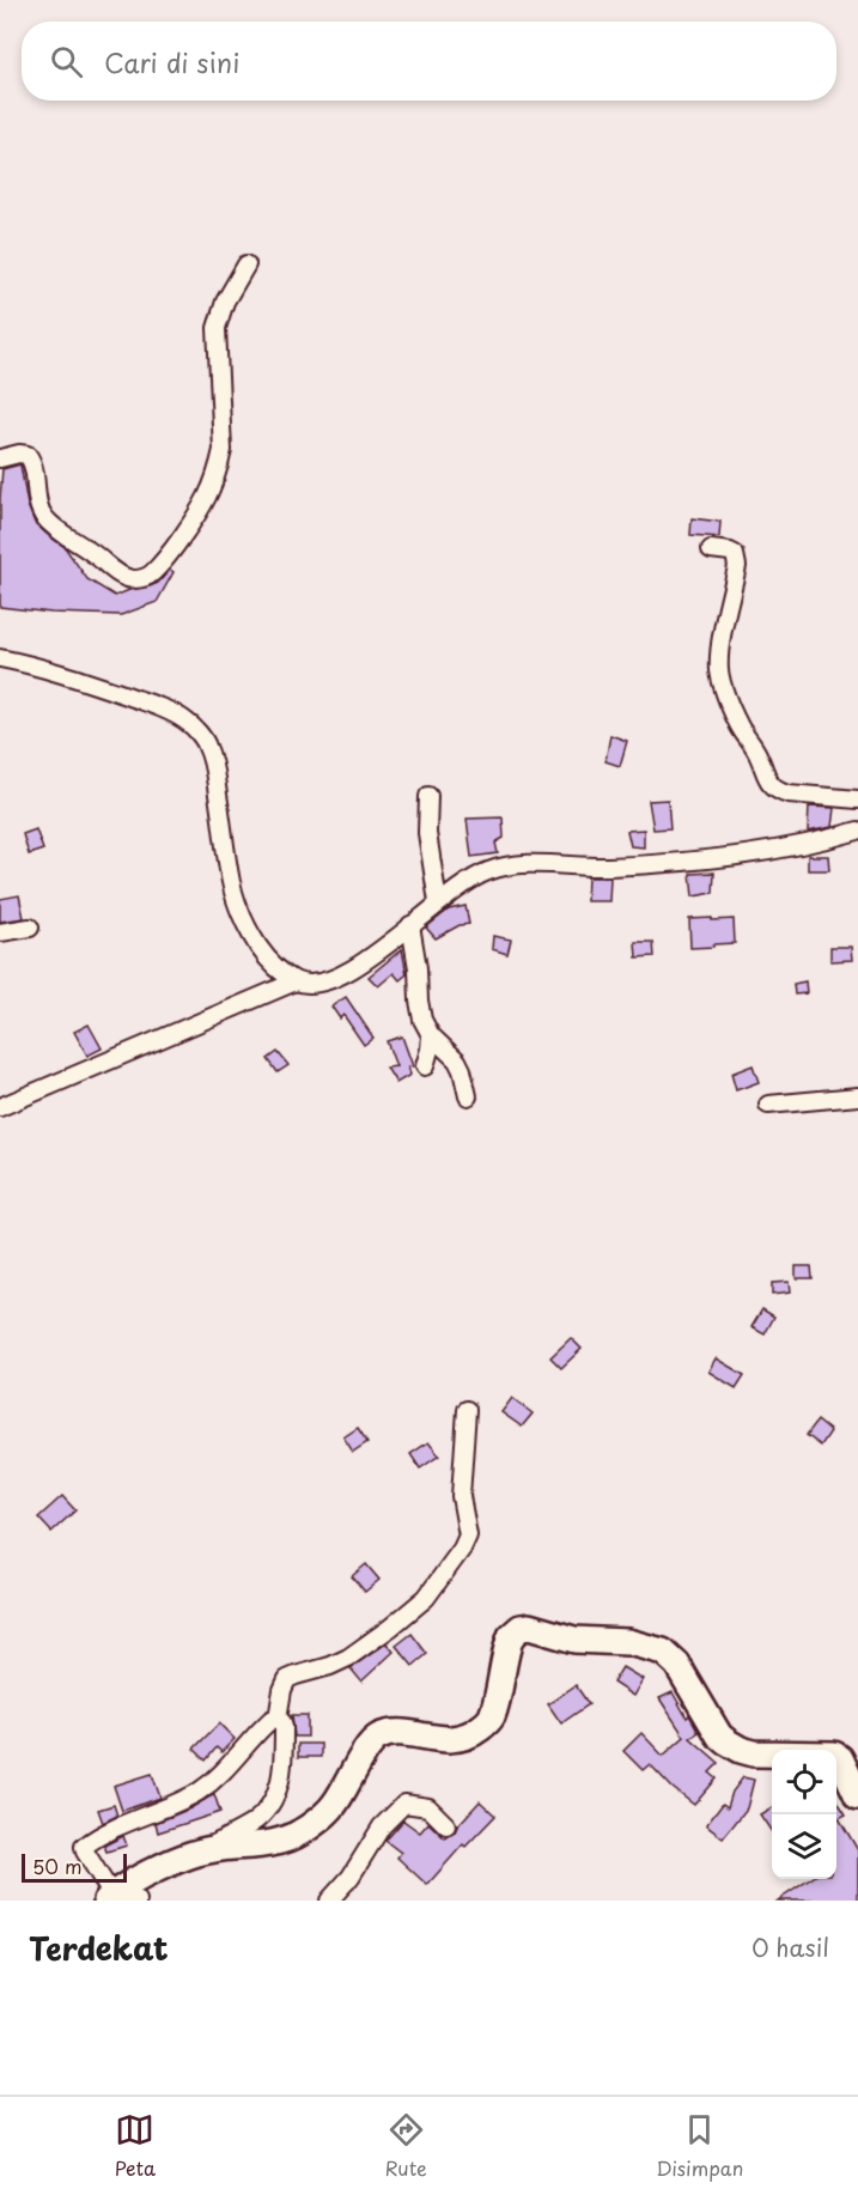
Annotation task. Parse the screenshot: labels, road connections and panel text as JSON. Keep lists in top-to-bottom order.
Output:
{
  "scale_bar": "50 m",
  "page": {
    "search": "Cari di sini",
    "scale": "50 m",
    "heading": ["Terdekat", "0 hasil"],
    "nav": ["Peta", "Rute", "Disimpan"]
  }
}
